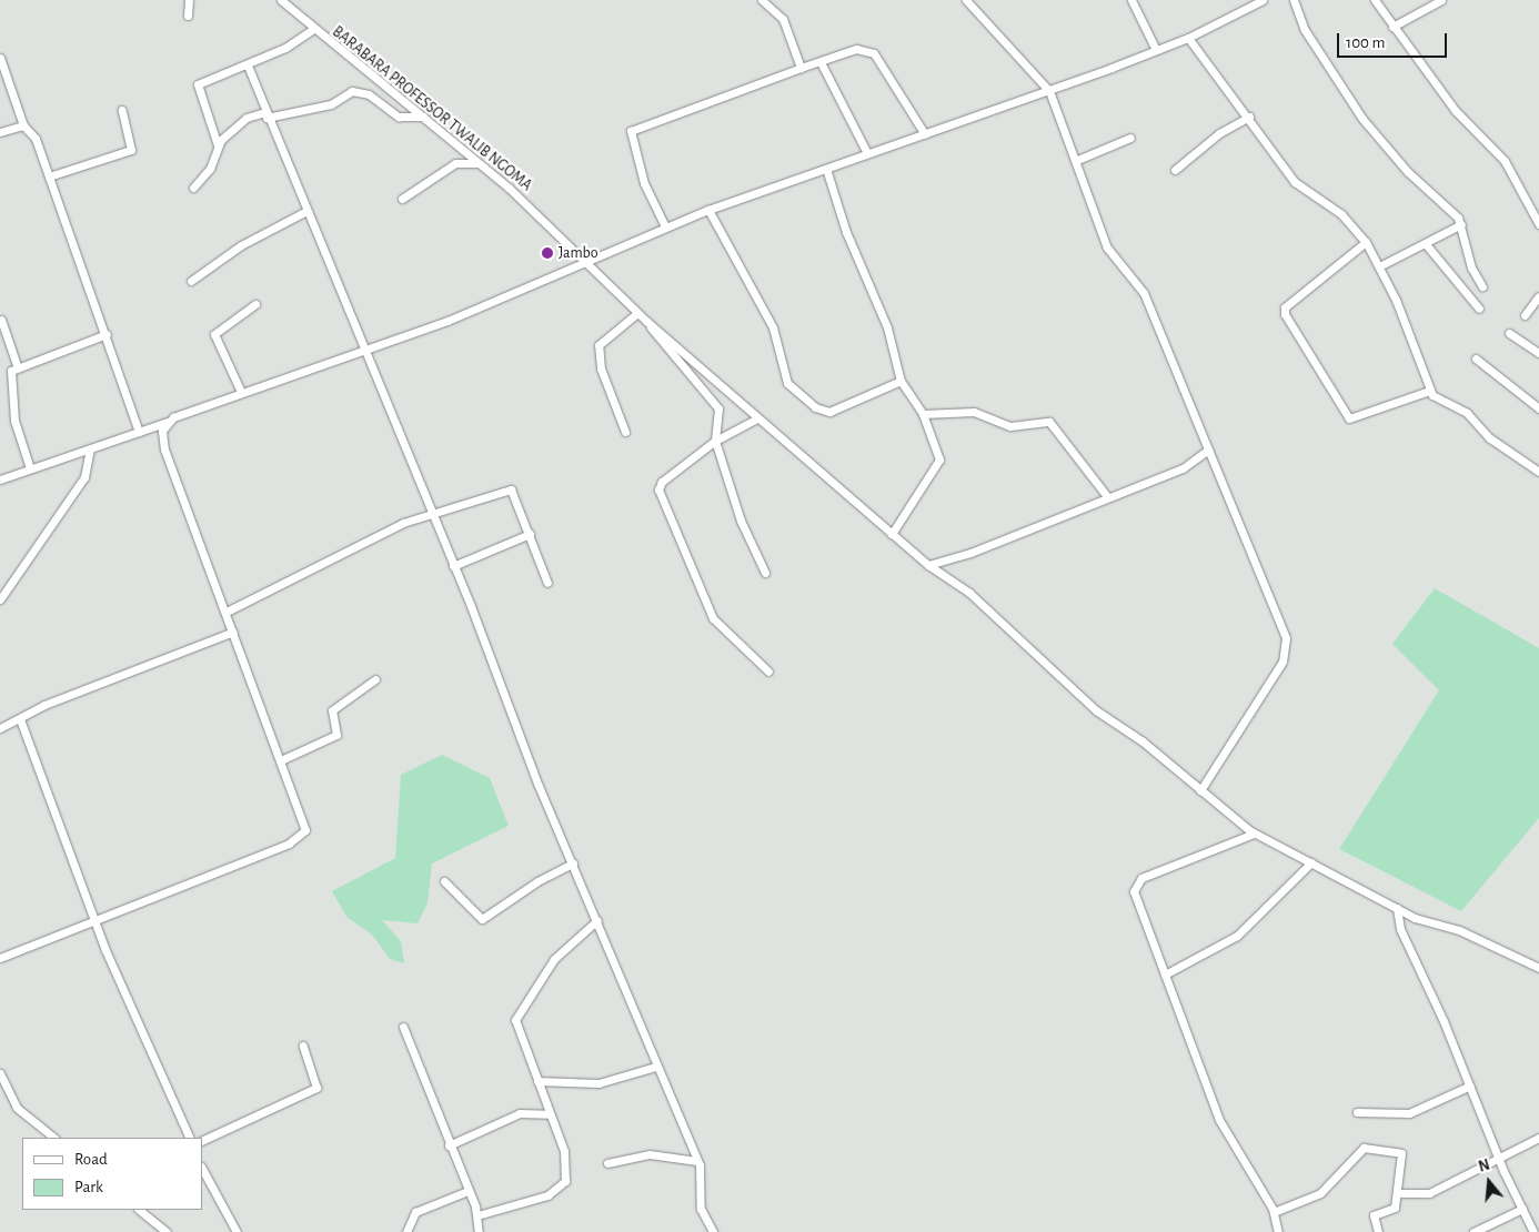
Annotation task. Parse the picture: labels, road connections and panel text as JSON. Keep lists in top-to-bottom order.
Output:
{
  "streets": {
    "street": ["BARABARA PROFESSOR TWALIB NGOMA"]
  },
  "places": ["Jambo"],
  "legend": ["Road", "Park"],
  "scale_bar": "100 m",
  "north": "top"
}
